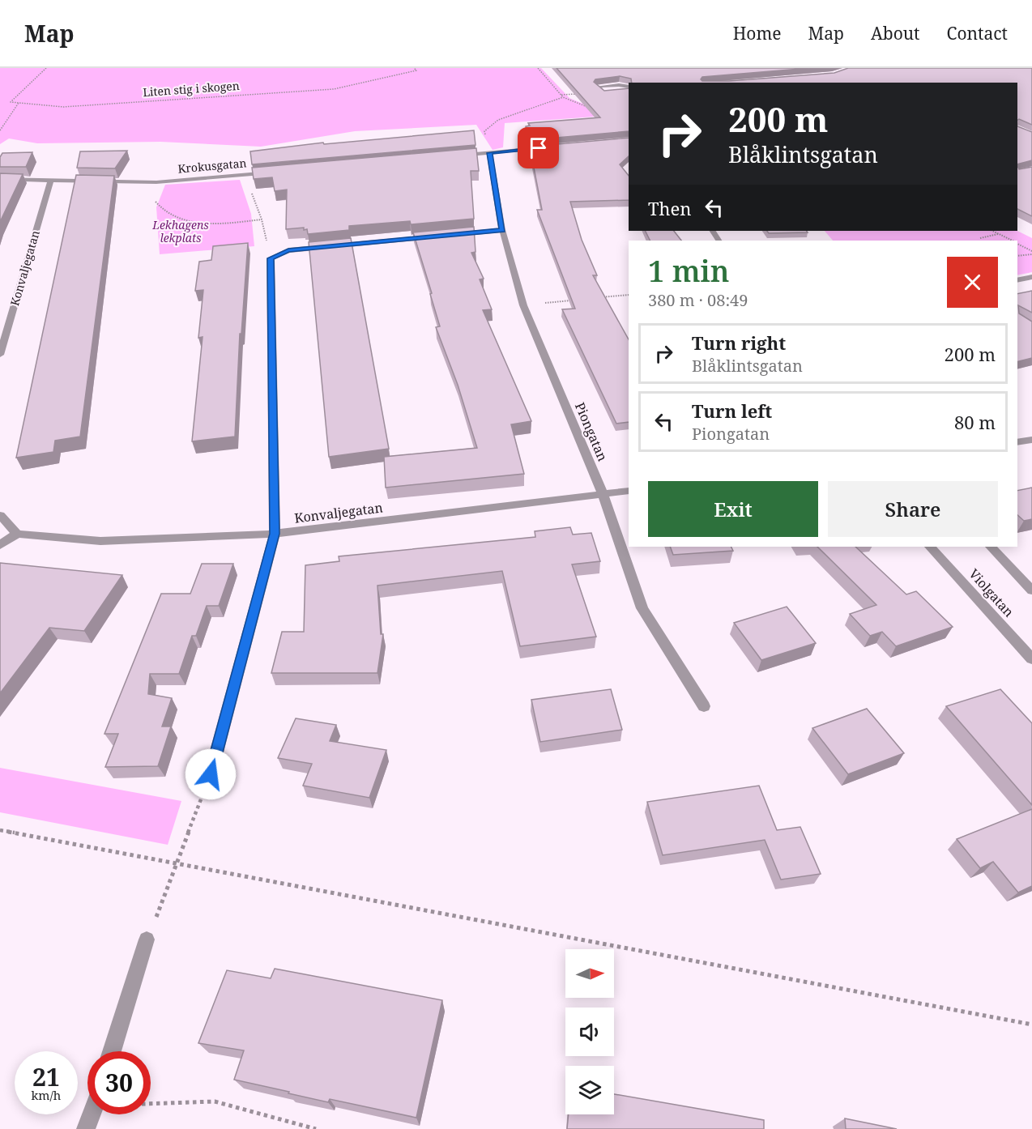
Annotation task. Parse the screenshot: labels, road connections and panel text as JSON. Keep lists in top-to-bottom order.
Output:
{
  "streets": {
    "street": [
      "Krokusgatan",
      "Konvaljegatan",
      "Piongatan",
      "Violgatan"
    ],
    "path": ["Liten stig i skogen"]
  },
  "crossings": [
    ["Krokusgatan", "Konvaljegatan"],
    ["Konvaljegatan", "Piongatan"]
  ],
  "parks": ["Lekhagens lekplats"],
  "north": "right",
  "page": {
    "header": "Map",
    "nav": [
      "Home",
      "Map",
      "About",
      "Contact"
    ],
    "turn": ["200 m", "Blåklintsgatan"],
    "then": "Then",
    "heading": ["1 min", "380 m · 08:49"],
    "list": [
      {
        "name": "Turn right",
        "note": "Blåklintsgatan",
        "value": "200 m"
      },
      {
        "name": "Turn left",
        "note": "Piongatan",
        "value": "80 m"
      }
    ],
    "buttons": ["Exit", "Share"],
    "speed": "21 km/h",
    "limit": "30"
  }
}
